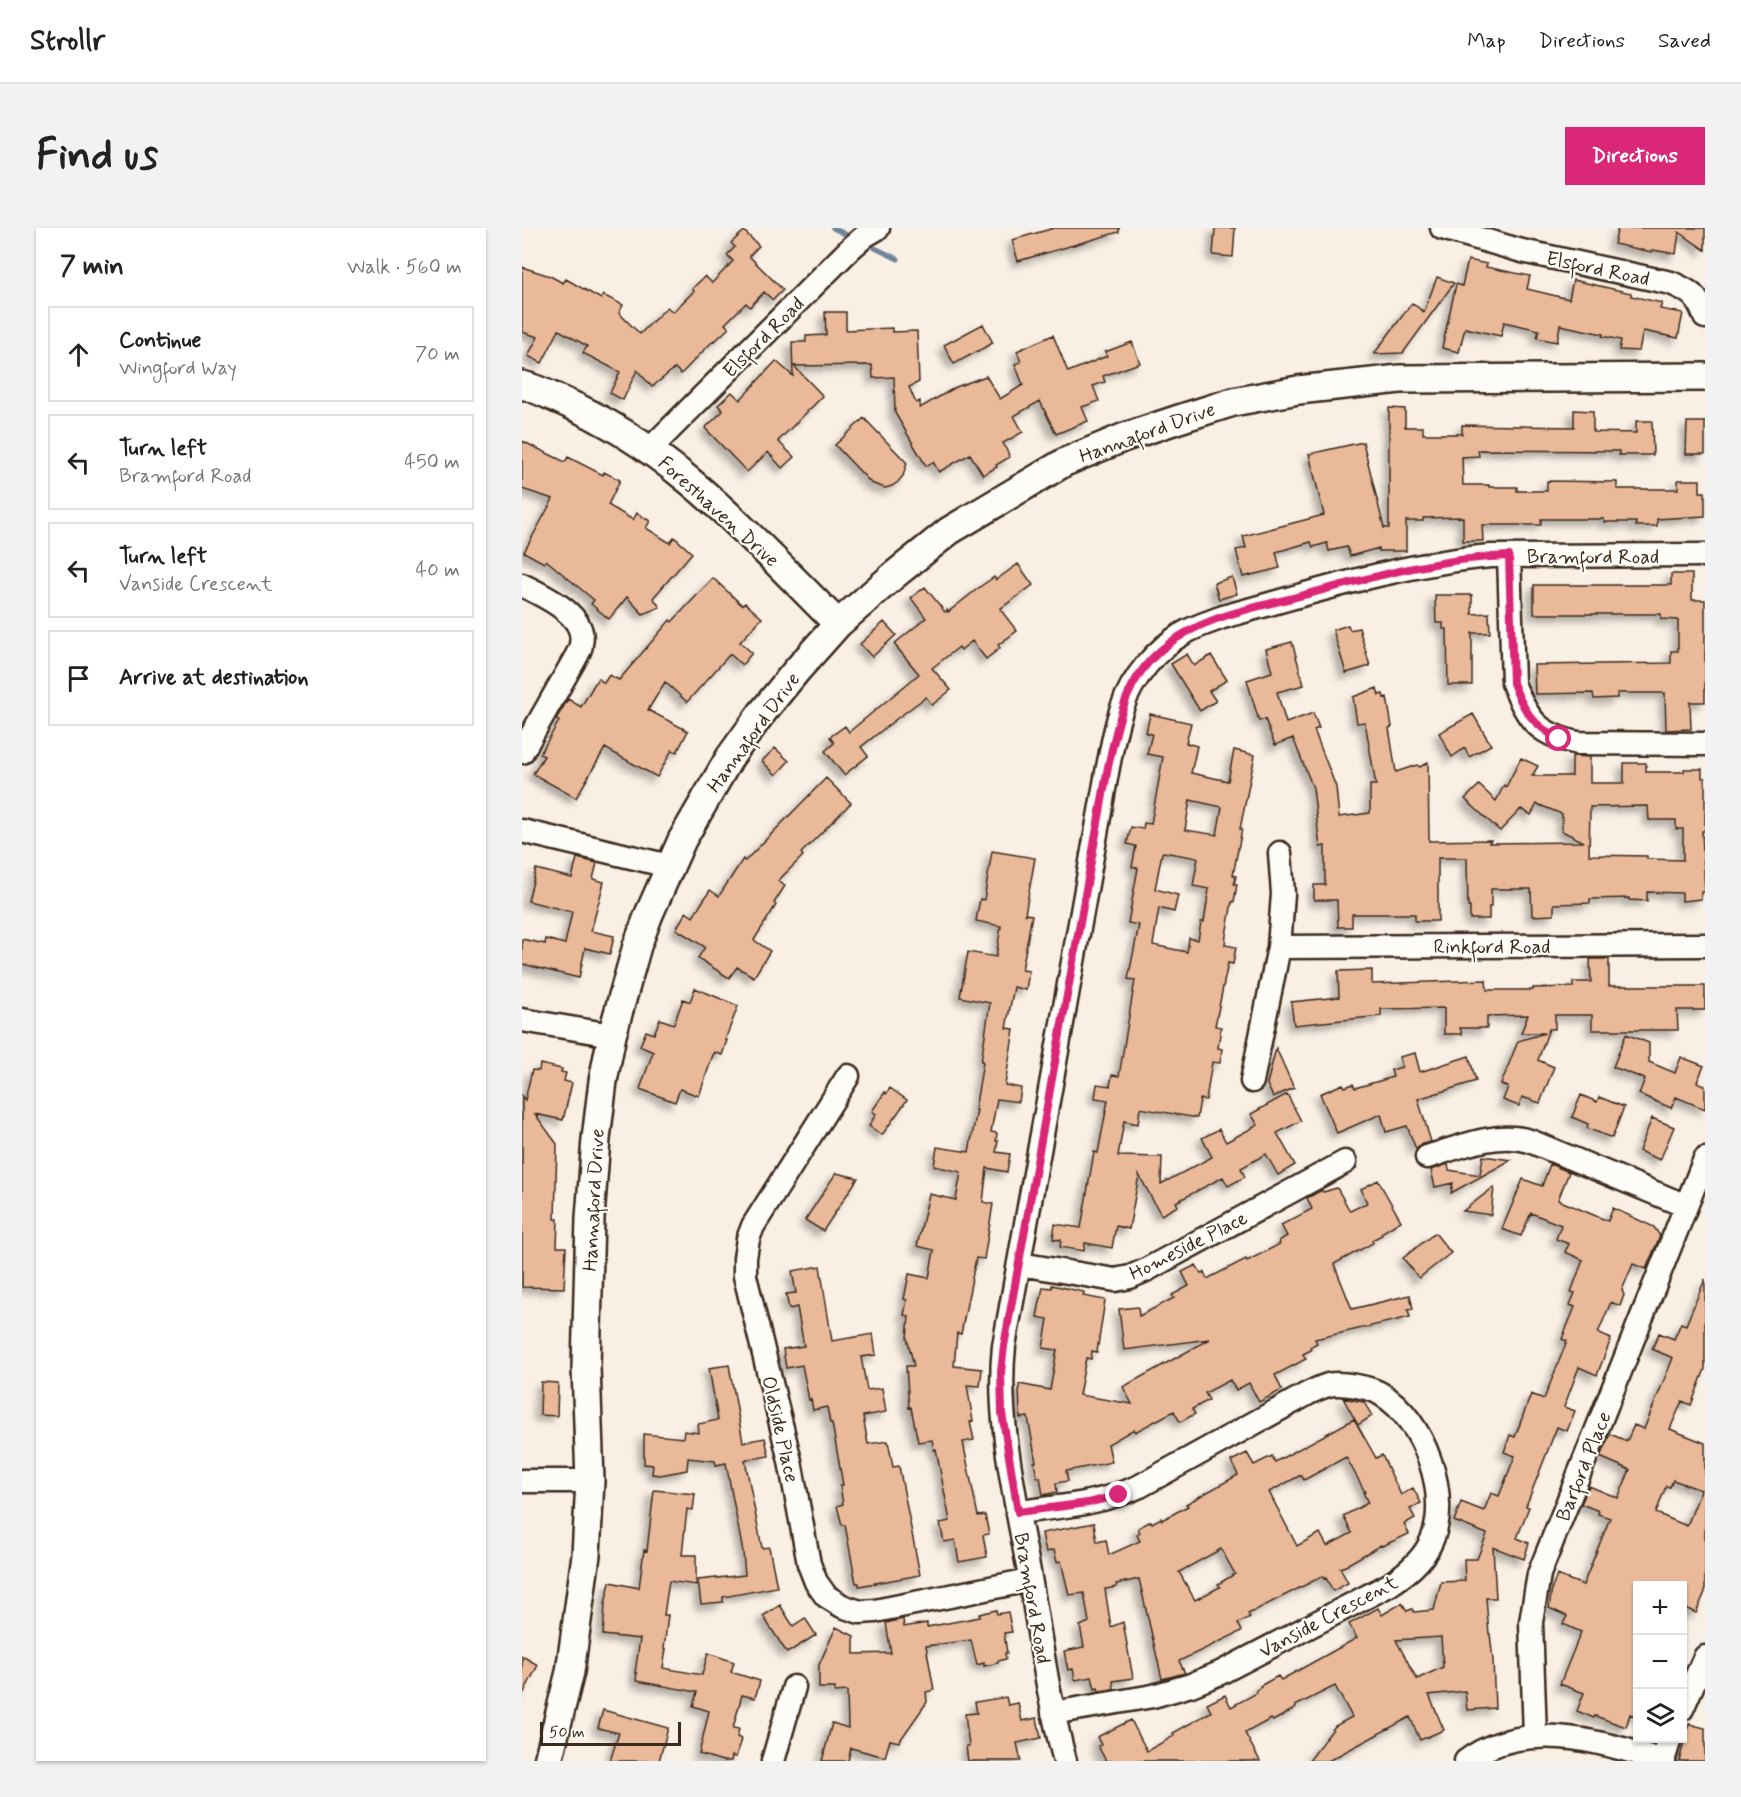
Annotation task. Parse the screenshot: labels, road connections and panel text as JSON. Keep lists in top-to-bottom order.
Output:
{
  "streets": {
    "street": [
      "Elsford Road",
      "Hannaford Drive",
      "Foresthaven Drive",
      "Bramford Road",
      "Rinkford Road",
      "Homeside Place",
      "Oldside Place",
      "Barford Place",
      "Vanside Crescent"
    ]
  },
  "crossings": [
    ["Elsford Road", "Foresthaven Drive"],
    ["Hannaford Drive", "Foresthaven Drive"],
    ["Bramford Road", "Homeside Place"],
    ["Bramford Road", "Oldside Place"],
    ["Bramford Road", "Vanside Crescent"]
  ],
  "scale_bar": "50 m",
  "page": {
    "header": "Strollr",
    "nav": ["Map", "Directions", "Saved"],
    "buttons": "Directions",
    "title": "Find us",
    "heading": ["7 min", "Walk · 560 m"],
    "list": [
      ["Continue", "Wingford Way", "70 m"],
      ["Turn left", "Bramford Road", "450 m"],
      ["Turn left", "Vanside Crescent", "40 m"],
      "Arrive at destination"
    ],
    "map_buttons": ["+", "−"],
    "scale": "50 m"
  }
}
